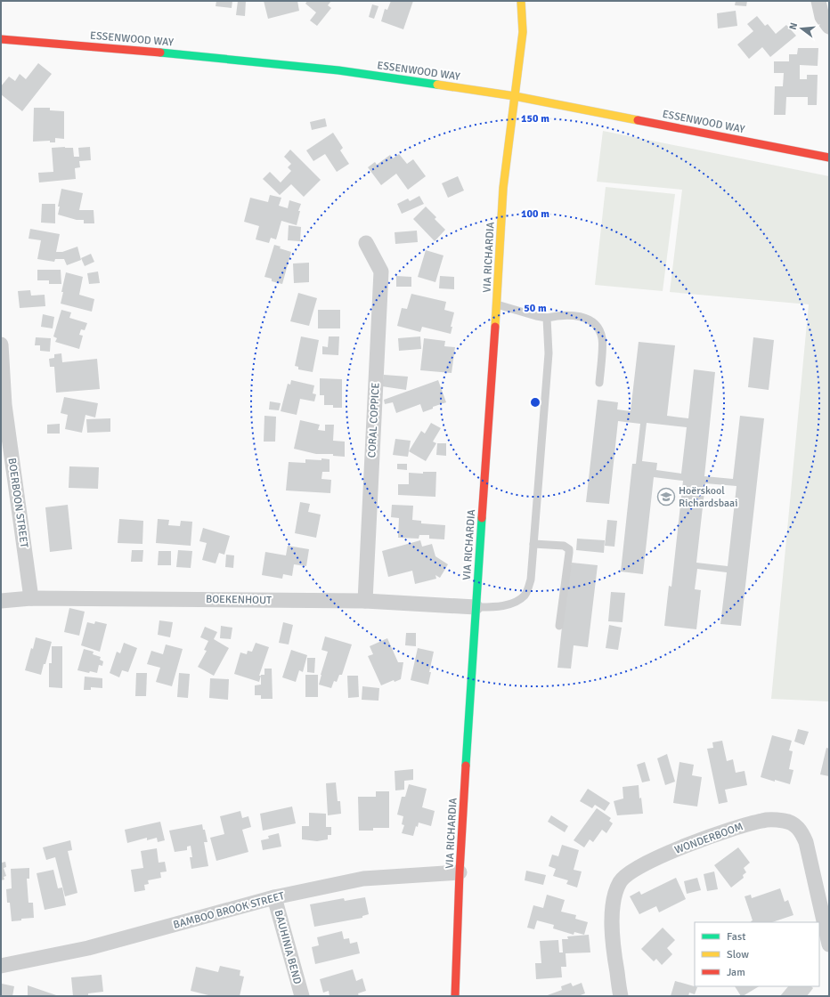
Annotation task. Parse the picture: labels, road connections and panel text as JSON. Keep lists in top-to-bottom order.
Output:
{
  "streets": {
    "street": [
      "ESSENWOOD WAY",
      "VIA RICHARDIA",
      "CORAL COPPICE",
      "BOERBOON STREET",
      "BOEKENHOUT",
      "WONDERBOOM",
      "BAMBOO BROOK STREET",
      "BAUHINIA BEND"
    ]
  },
  "crossings": [
    ["ESSENWOOD WAY", "VIA RICHARDIA"],
    ["VIA RICHARDIA", "BOEKENHOUT"],
    ["VIA RICHARDIA", "BAMBOO BROOK STREET"],
    ["CORAL COPPICE", "BOEKENHOUT"],
    ["BOERBOON STREET", "BOEKENHOUT"],
    ["BAMBOO BROOK STREET", "BAUHINIA BEND"]
  ],
  "places": {
    "school or university": ["Hoërskool Richardsbaai"]
  },
  "legend": ["Fast", "Slow", "Jam"],
  "north": "left",
  "rings": ["150 m", "100 m", "50 m"]
}
